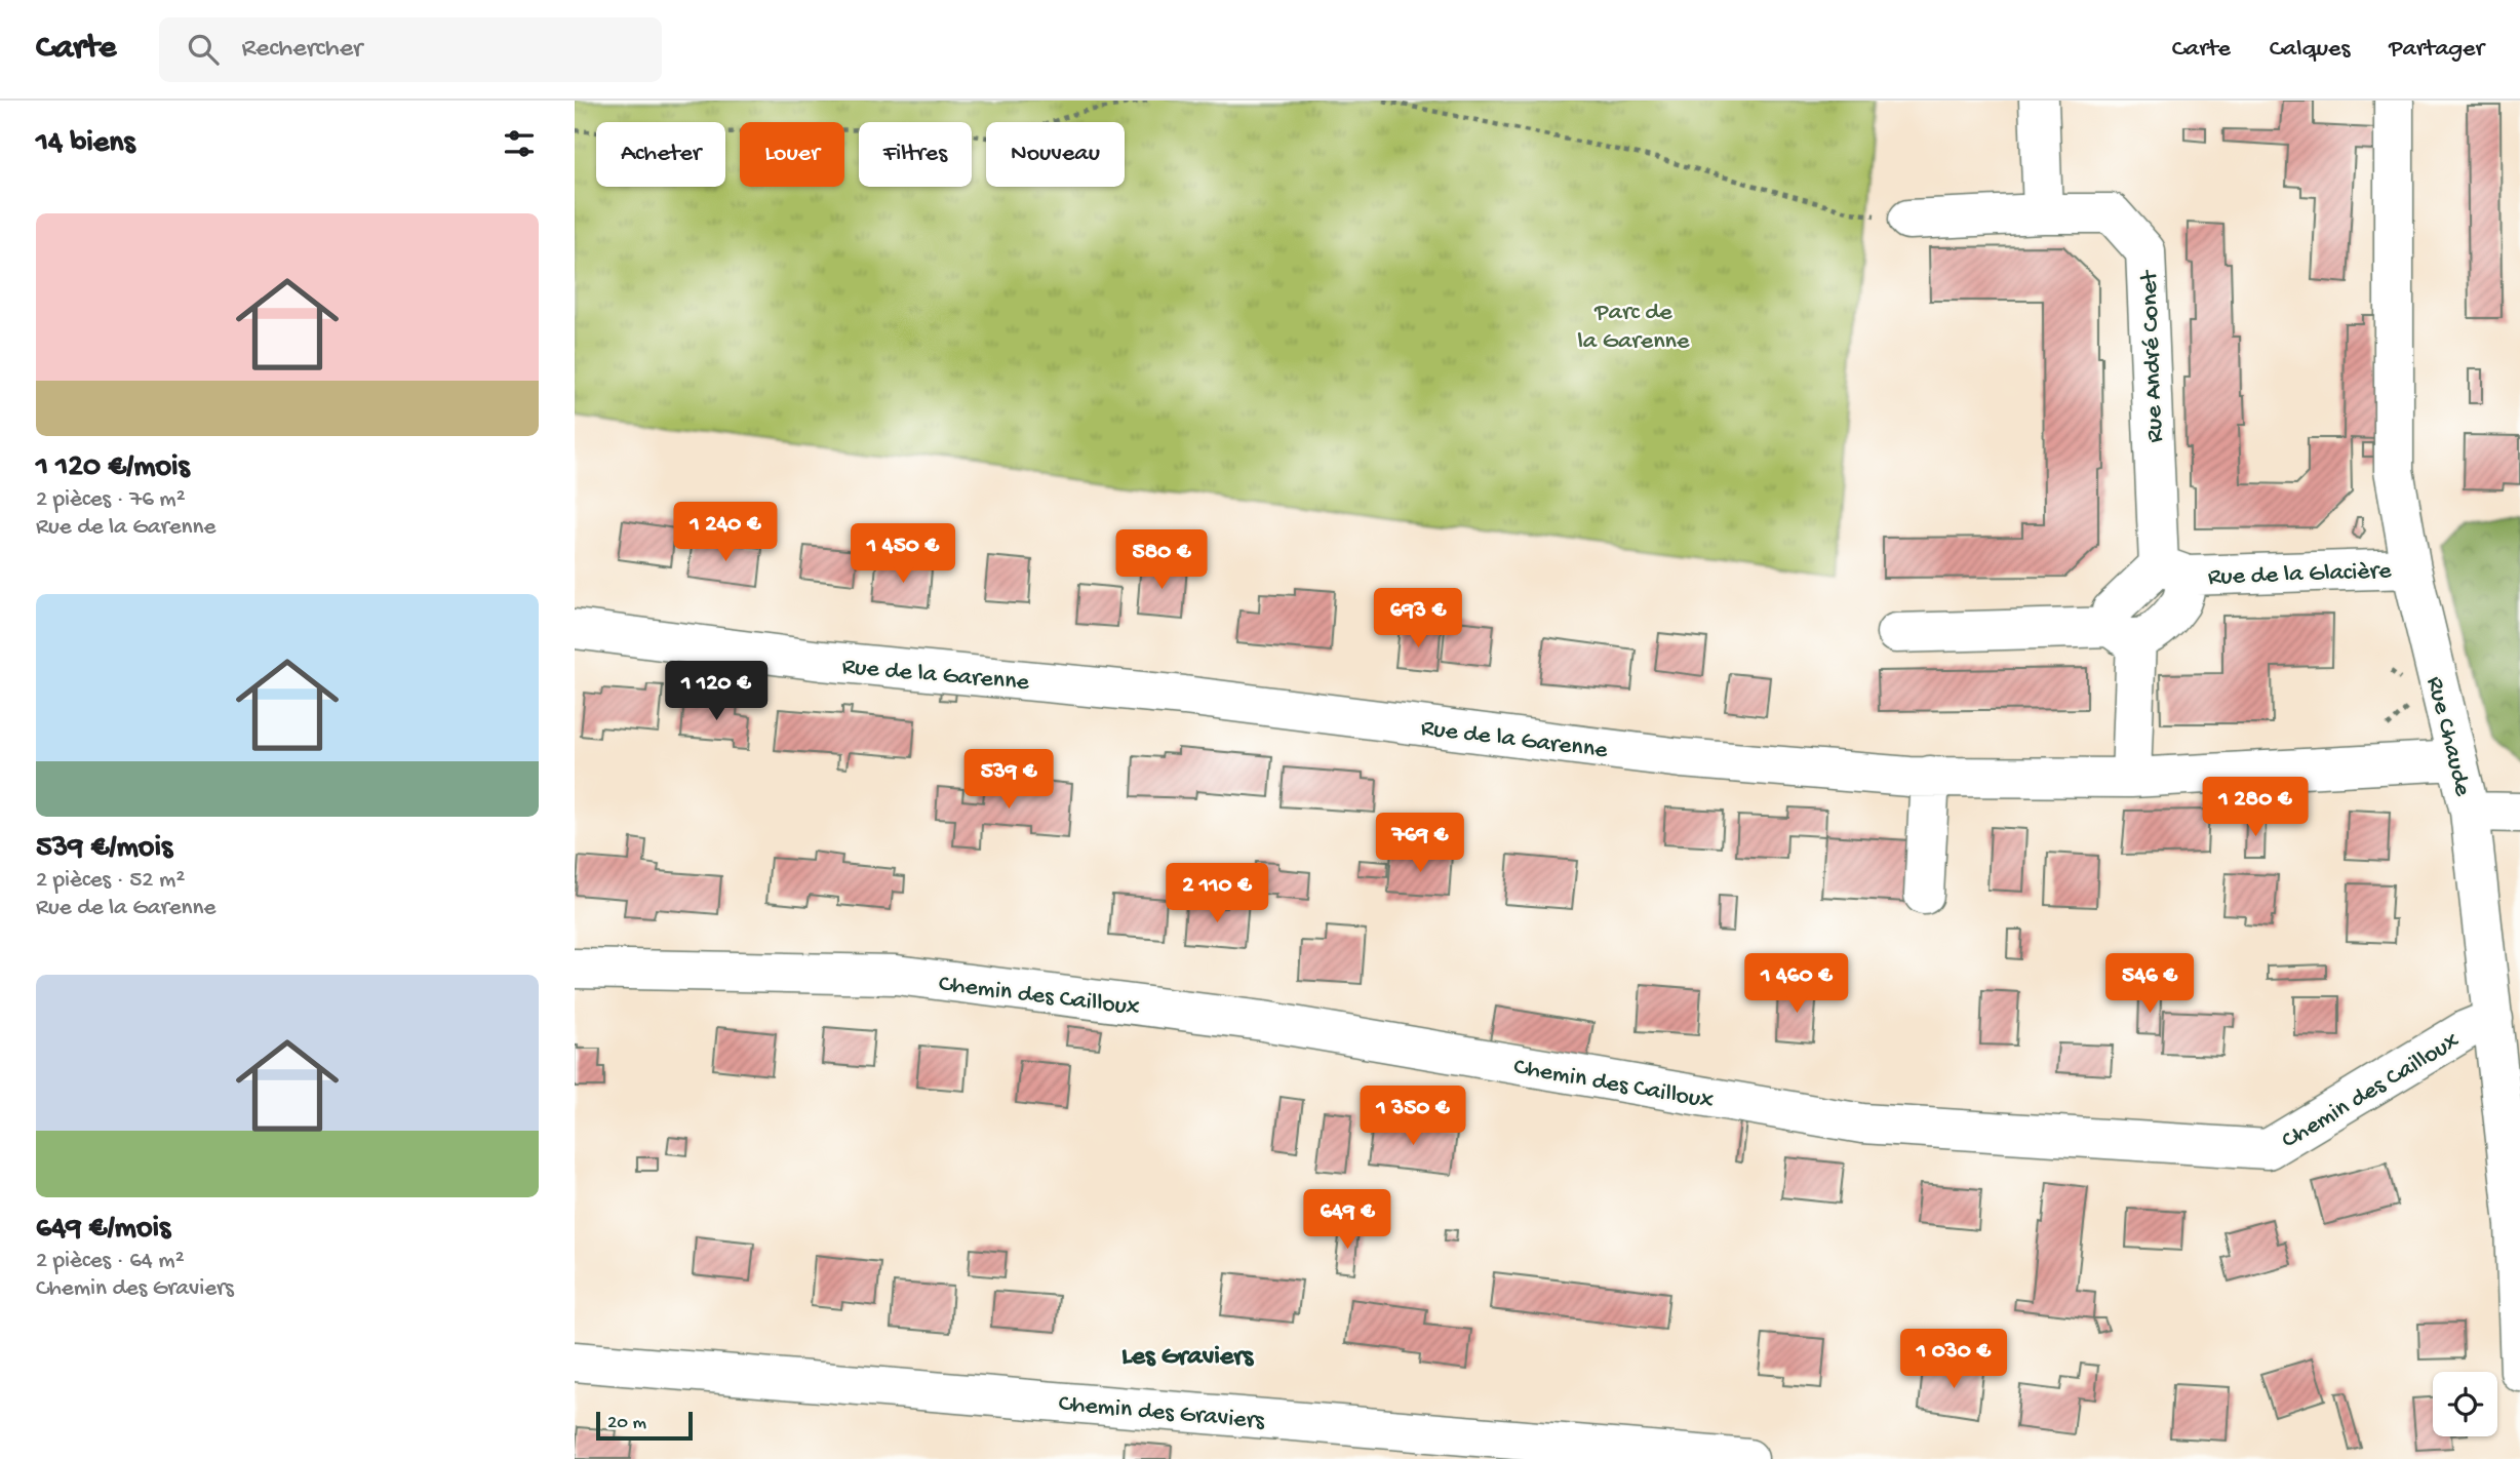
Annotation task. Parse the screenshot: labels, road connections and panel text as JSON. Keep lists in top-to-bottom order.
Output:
{
  "streets": {
    "street": [
      "Rue André Conet",
      "Rue de la Glacière",
      "Rue de la Garenne",
      "Rue Chaude",
      "Chemin des Cailloux",
      "Chemin des Graviers"
    ]
  },
  "crossings": [
    ["Rue André Conet", "Rue de la Glacière"],
    ["Rue de la Glacière", "Rue Chaude"],
    ["Rue de la Garenne", "Rue Chaude"],
    ["Rue Chaude", "Chemin des Cailloux"]
  ],
  "districts": ["Les Graviers"],
  "parks": ["Parc de la Garenne"],
  "scale_bar": "20 m",
  "page": {
    "header": "Carte",
    "search": "Rechercher",
    "nav": ["Carte", "Calques", "Partager"],
    "heading": "14 biens",
    "chip": [
      "Acheter",
      "Louer",
      "Filtres",
      "Nouveau"
    ],
    "list": [
      {
        "name": "1 120 €/mois",
        "note": "2 pièces · 76 m² · Rue de la Garenne"
      },
      {
        "name": "539 €/mois",
        "note": "2 pièces · 52 m² · Rue de la Garenne"
      },
      {
        "name": "649 €/mois",
        "note": "2 pièces · 64 m² · Chemin des Graviers"
      }
    ],
    "price": [
      "1 240 €",
      "1 450 €",
      "580 €",
      "693 €",
      "1 120 €",
      "539 €",
      "1 280 €",
      "769 €",
      "2 110 €",
      "1 460 €",
      "546 €",
      "1 350 €",
      "649 €",
      "1 030 €"
    ],
    "scale": "20 m"
  }
}
